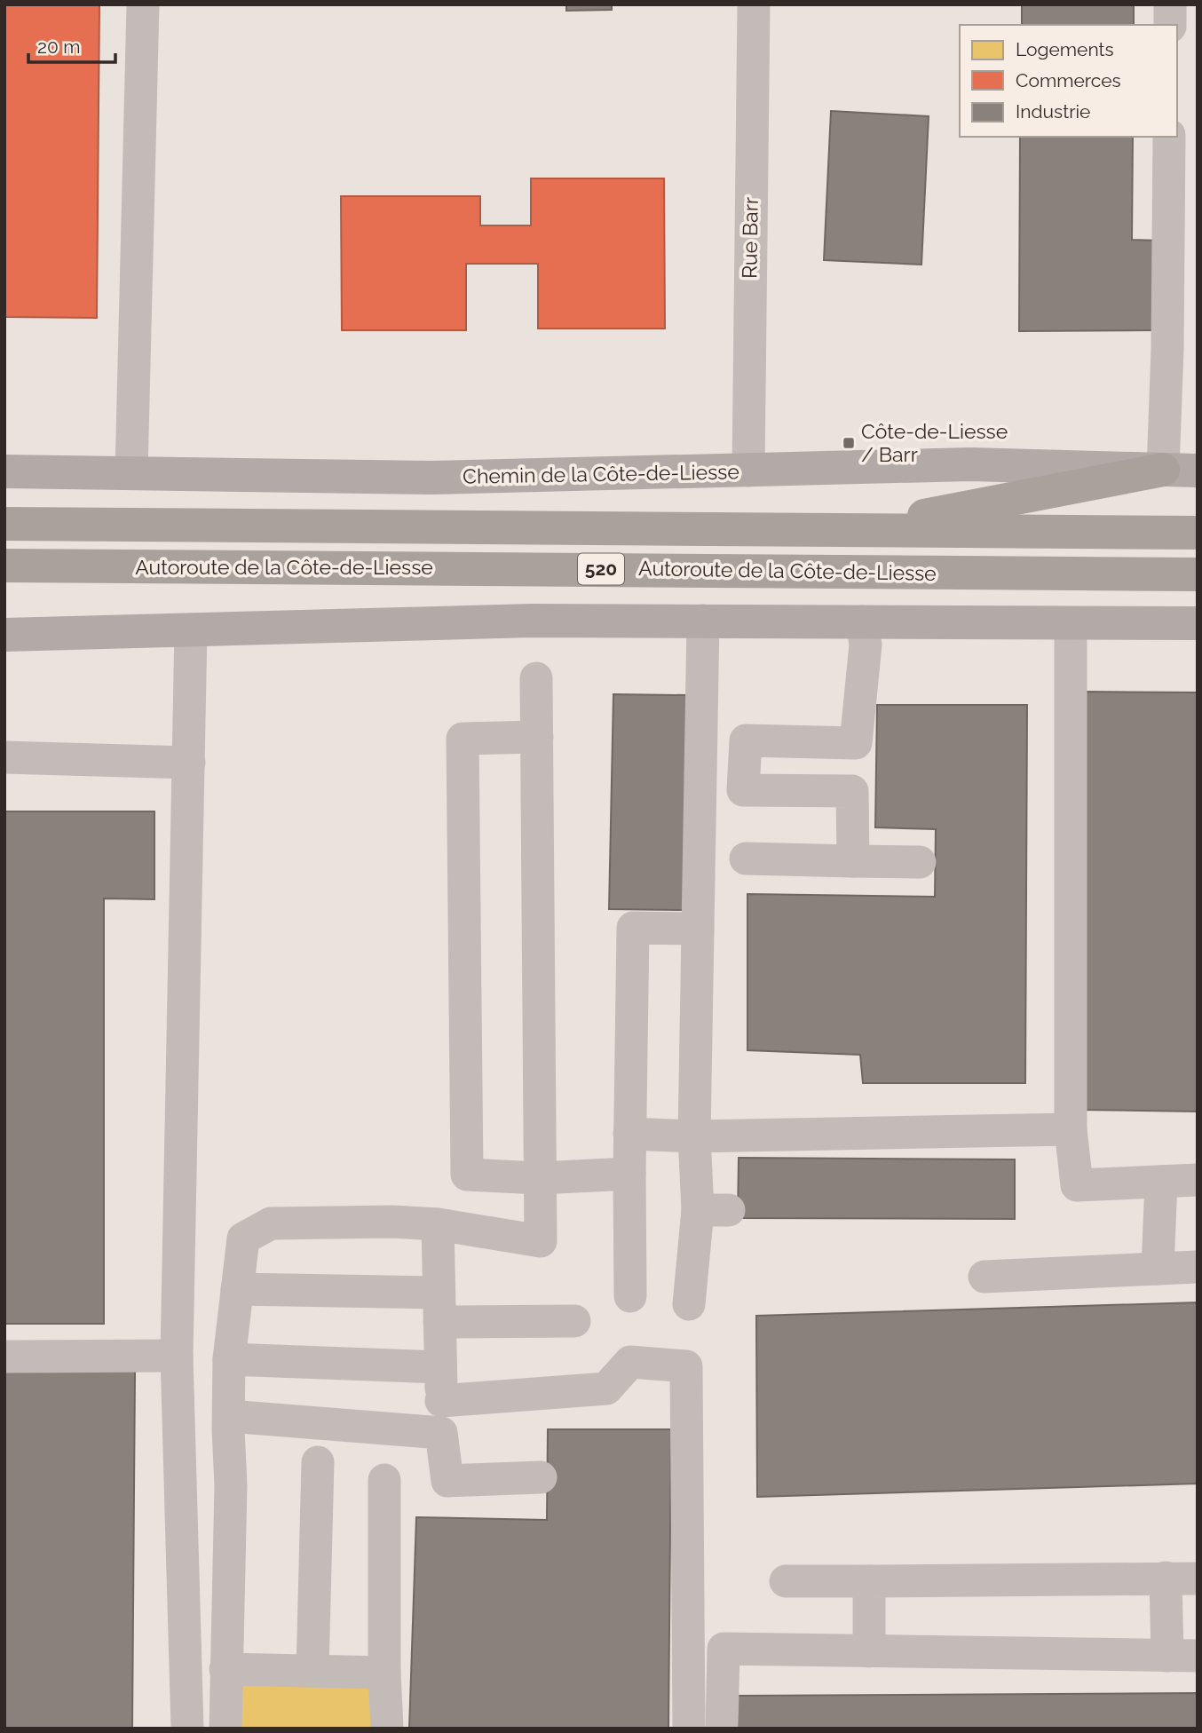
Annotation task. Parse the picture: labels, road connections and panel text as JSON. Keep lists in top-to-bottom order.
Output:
{
  "streets": {
    "highway": ["Autoroute de la Côte-de-Liesse", "520"],
    "main road": ["Chemin de la Côte-de-Liesse"],
    "street": ["Rue Barr"]
  },
  "crossings": [
    ["Rue Barr", "Chemin de la Côte-de-Liesse"]
  ],
  "places": {
    "transit": ["Côte-de-Liesse / Barr"]
  },
  "legend": ["Logements", "Commerces", "Industrie"],
  "scale_bar": "20 m"
}
